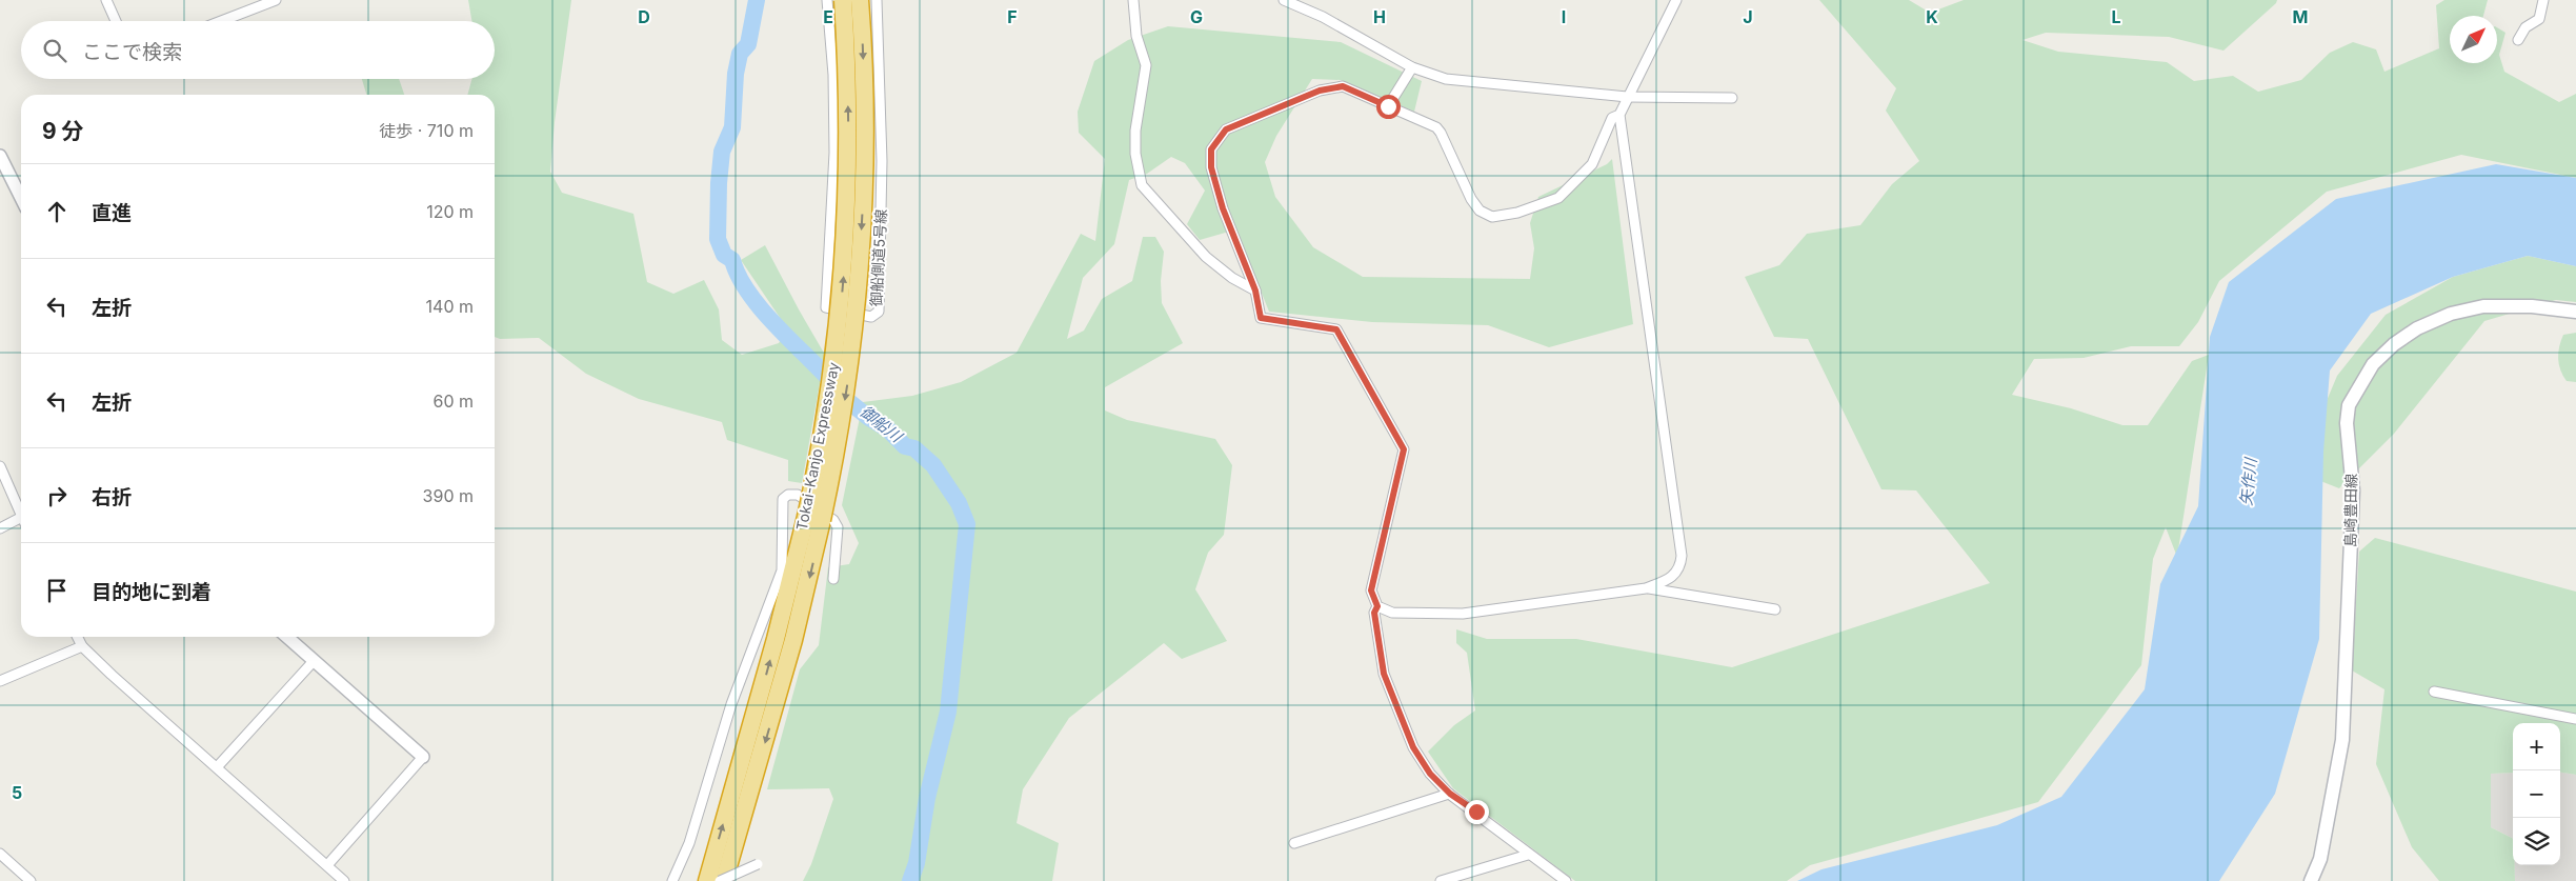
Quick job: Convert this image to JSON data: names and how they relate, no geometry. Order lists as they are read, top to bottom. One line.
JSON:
{"streets":{"highway":["Tokai-Kanjo Expressway"],"main road":["島崎豊田線"],"street":["御船側道5号線"]},"water":["御船川","矢作川"],"north":"top right","page":{"search":"ここで検索","heading":["9 分","徒歩 · 710 m"],"list":[["直進","120 m"],["左折","140 m"],["左折","60 m"],["右折","390 m"],"目的地に到着"],"map_buttons":["+","−"]},"grid":{"columns":["D","E","F","G","H","I","J","K","L","M"],"rows":["5"]}}
